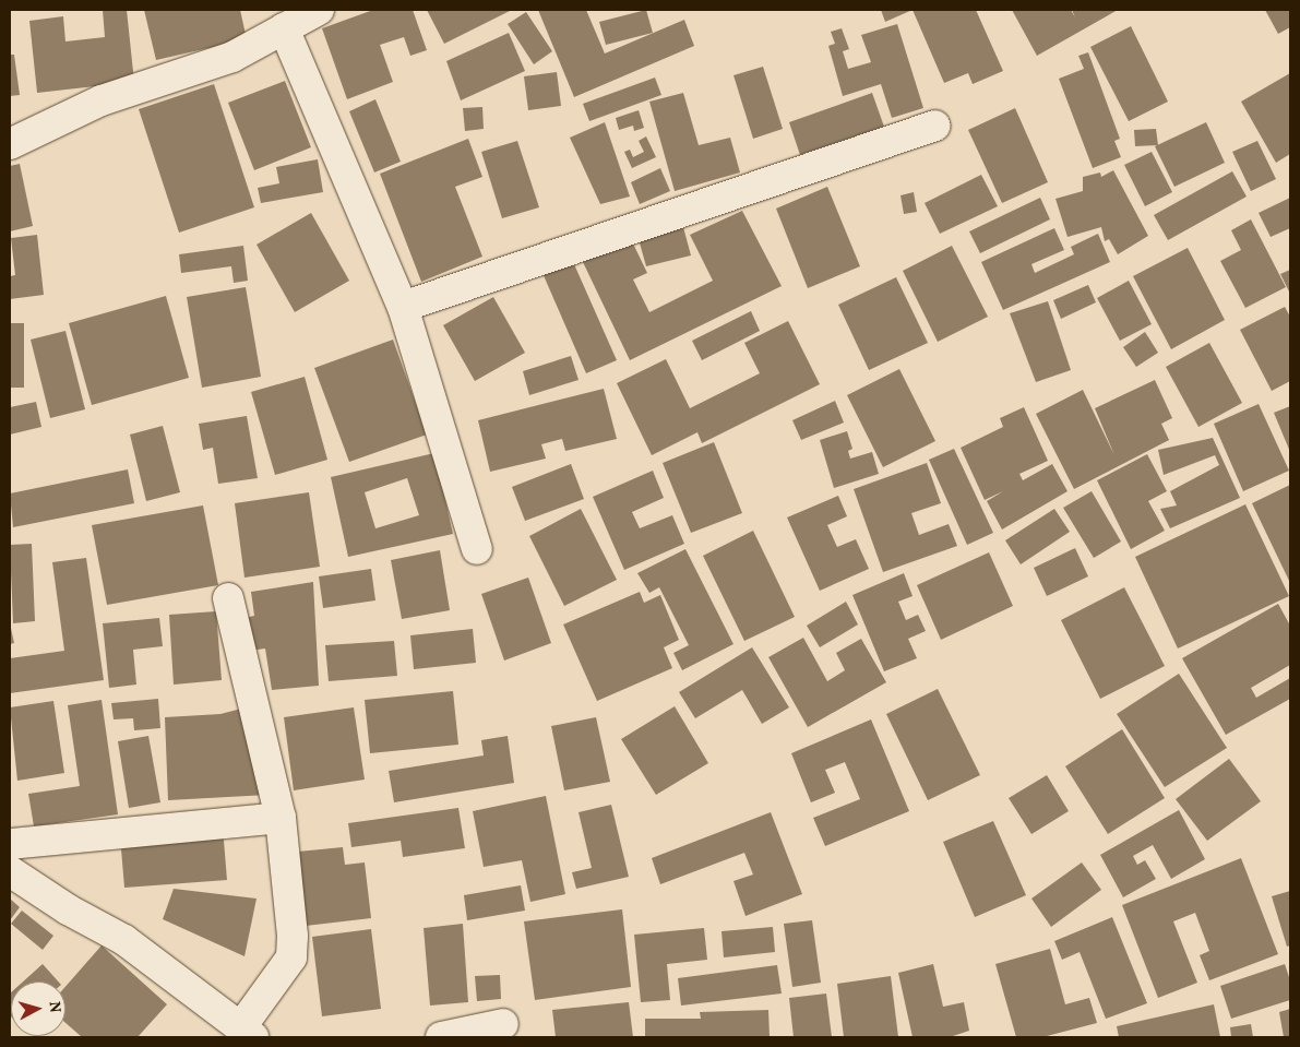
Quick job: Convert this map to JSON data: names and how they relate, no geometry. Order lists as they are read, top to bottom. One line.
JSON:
{"north":"right"}
